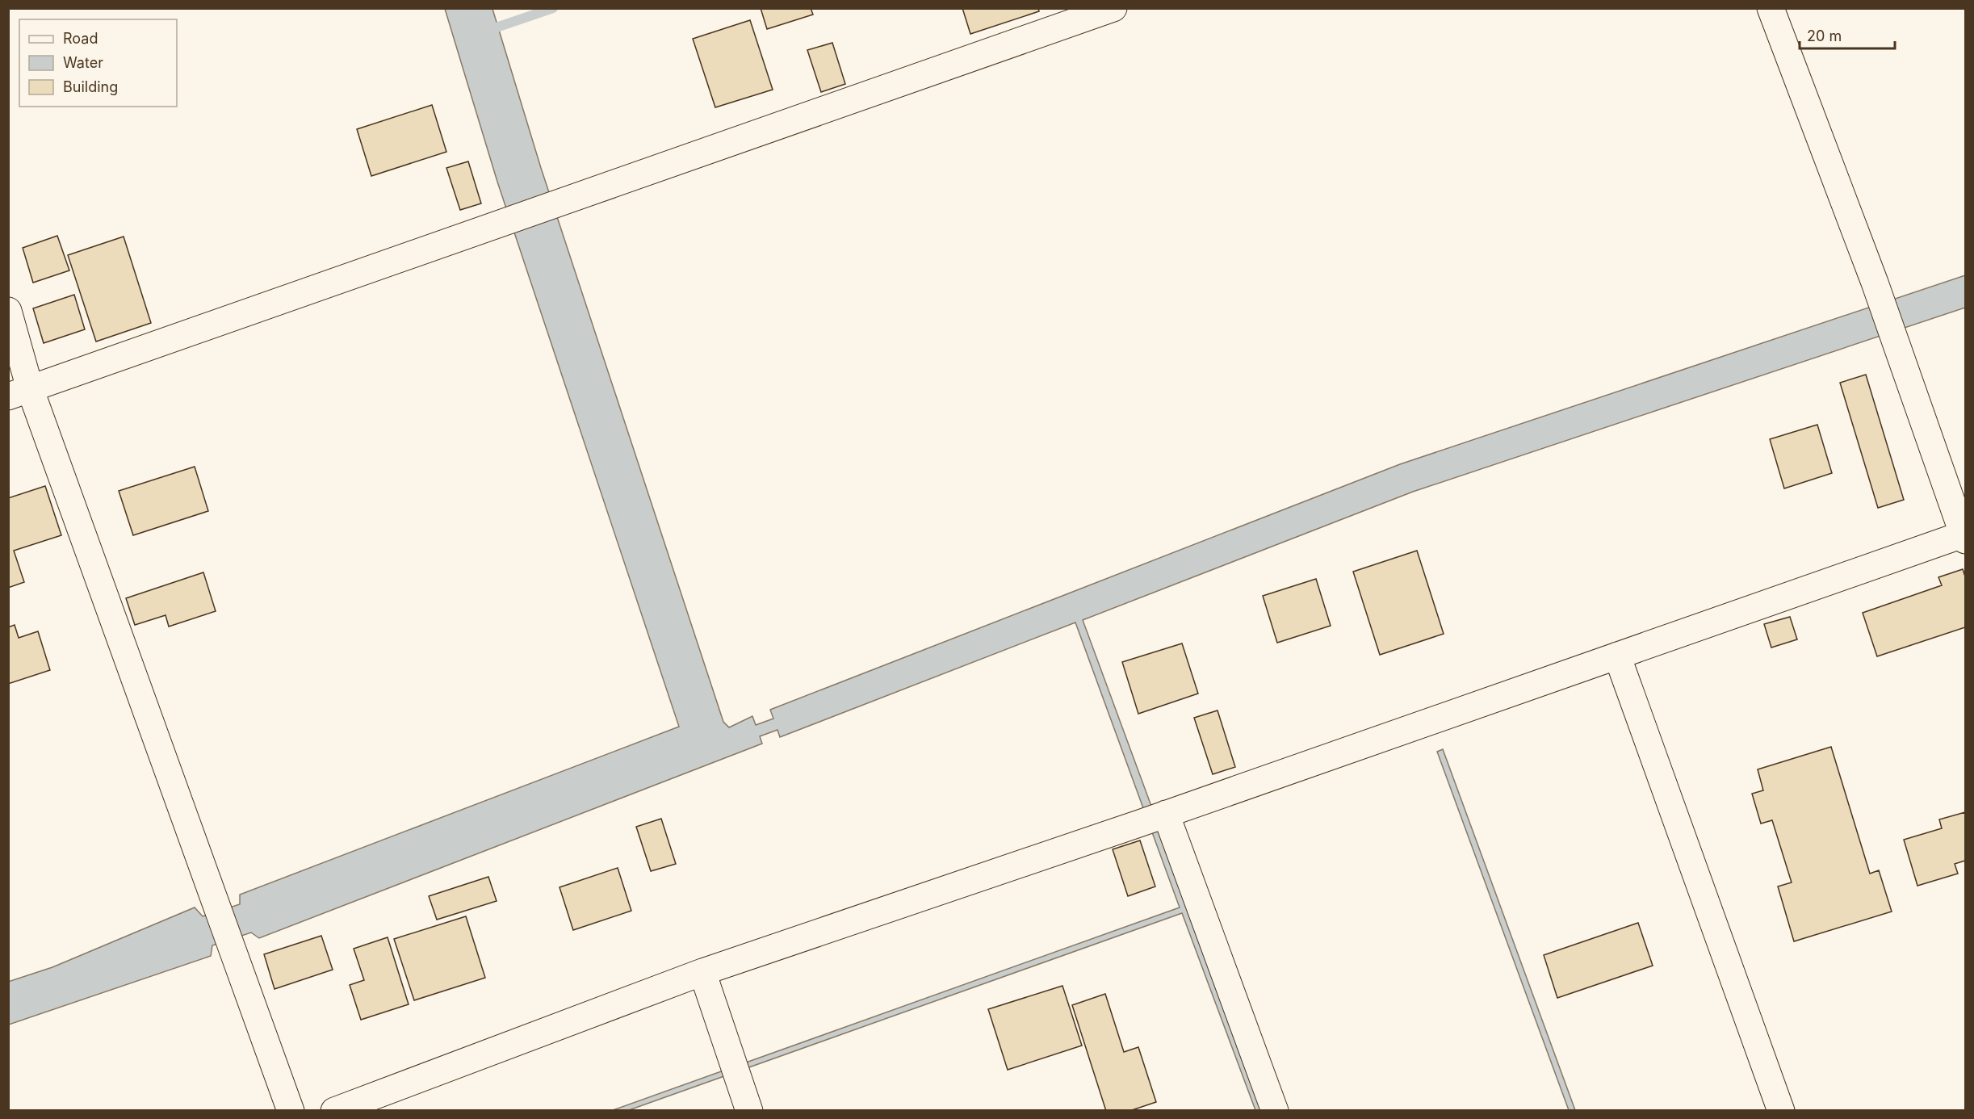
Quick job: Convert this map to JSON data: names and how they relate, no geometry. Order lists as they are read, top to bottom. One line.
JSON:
{"legend":["Road","Water","Building"],"scale_bar":"20 m"}
